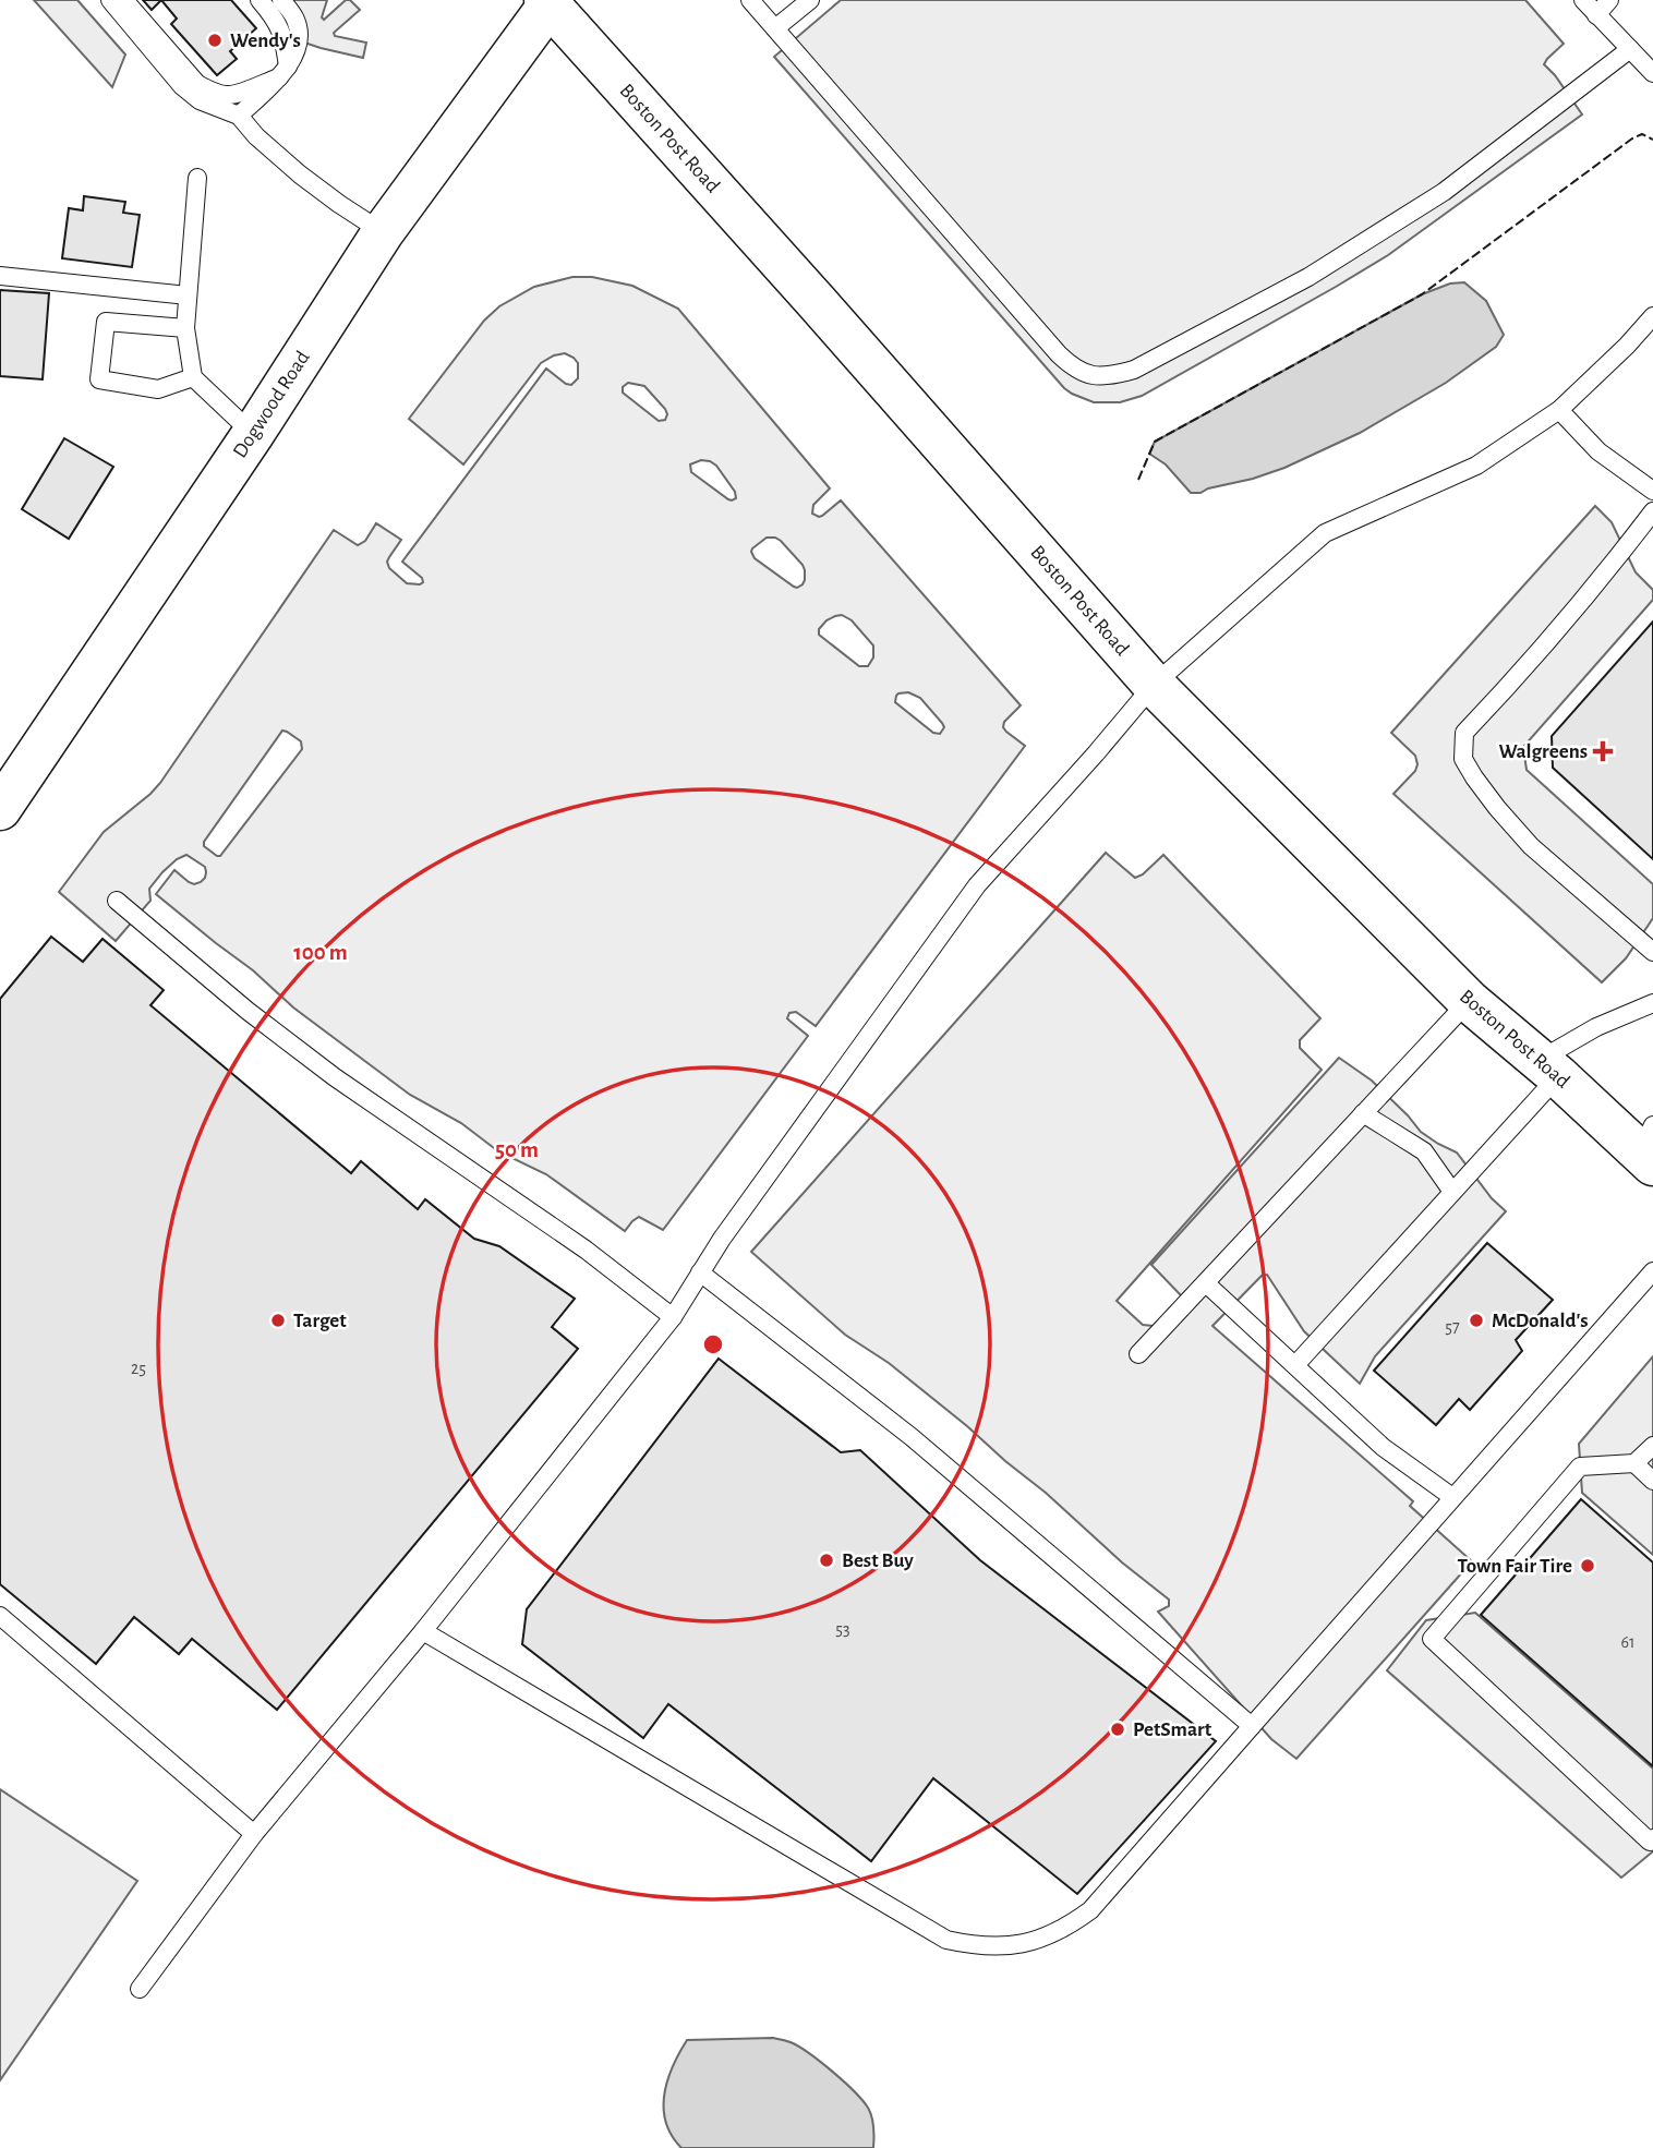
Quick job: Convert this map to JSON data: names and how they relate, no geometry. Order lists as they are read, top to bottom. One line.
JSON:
{"streets":{"main road":["Boston Post Road","Dogwood Road"]},"crossings":[["Boston Post Road","Dogwood Road"]],"places":{"other":["Wendy's","Target","McDonald's","Best Buy","Town Fair Tire","PetSmart"],"health":["Walgreens"]},"house_numbers":["57","25","53","61"],"rings":["100 m","50 m"]}
